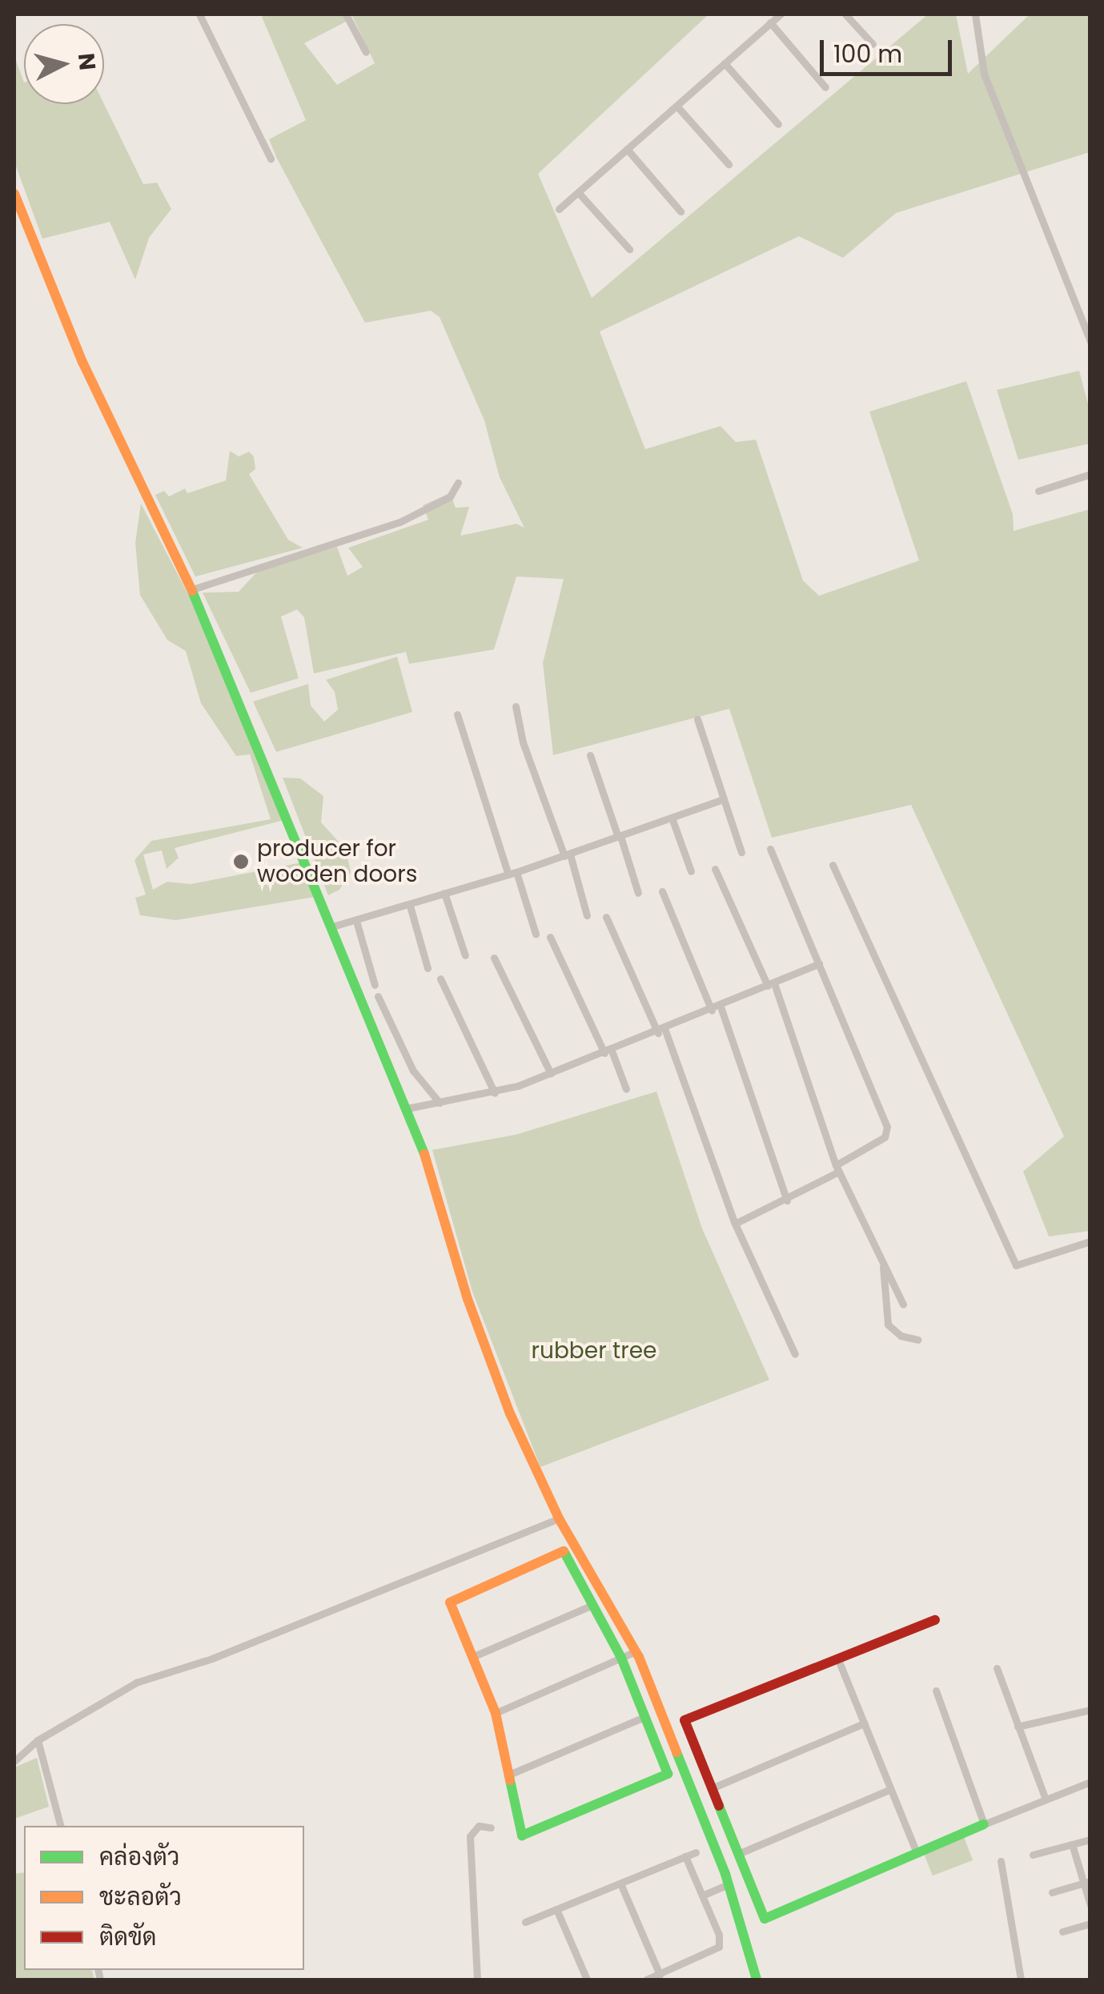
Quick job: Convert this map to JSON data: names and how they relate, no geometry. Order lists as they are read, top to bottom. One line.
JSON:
{"parks":["rubber tree"],"places":["producer for wooden doors"],"legend":["คล่องตัว","ชะลอตัว","ติดขัด"],"scale_bar":"100 m","north":"right"}
